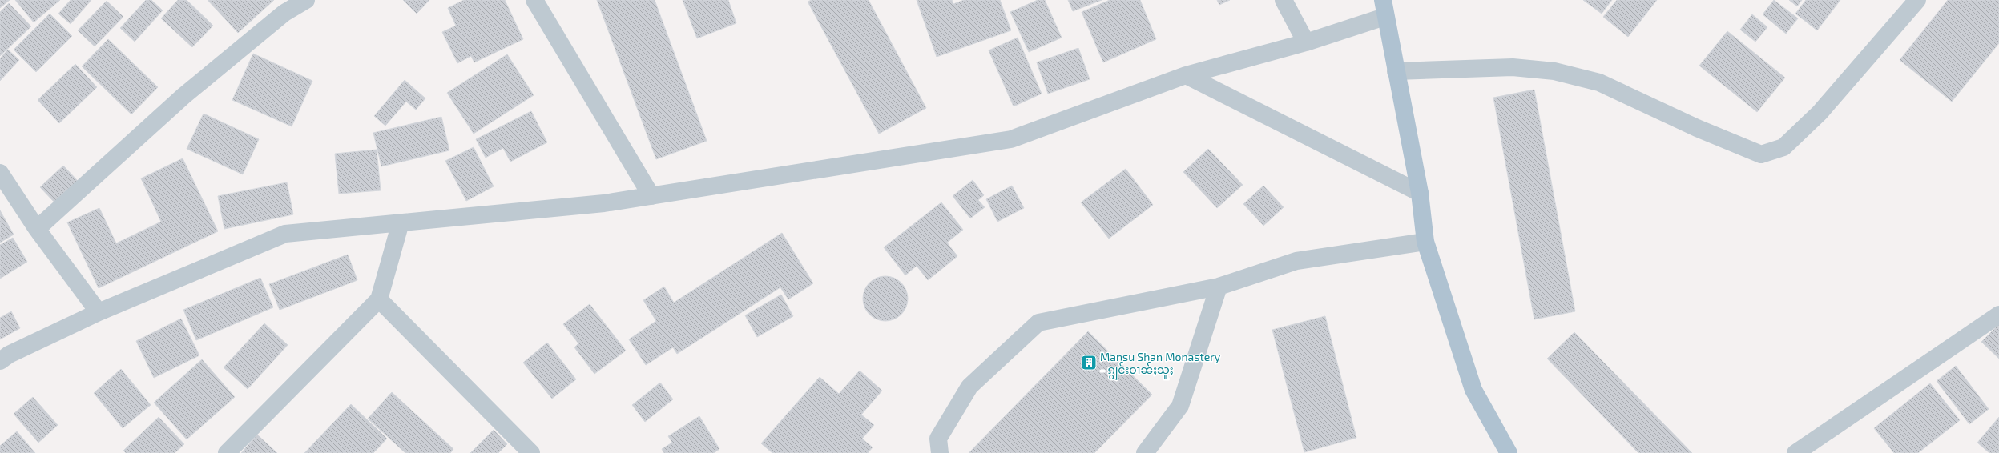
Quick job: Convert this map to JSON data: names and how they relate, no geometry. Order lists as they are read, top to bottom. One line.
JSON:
{"places":{"building":["Mansu Shan Monastery - ၵျွင်းဝၢၼ်ႈသူႈ"]}}
